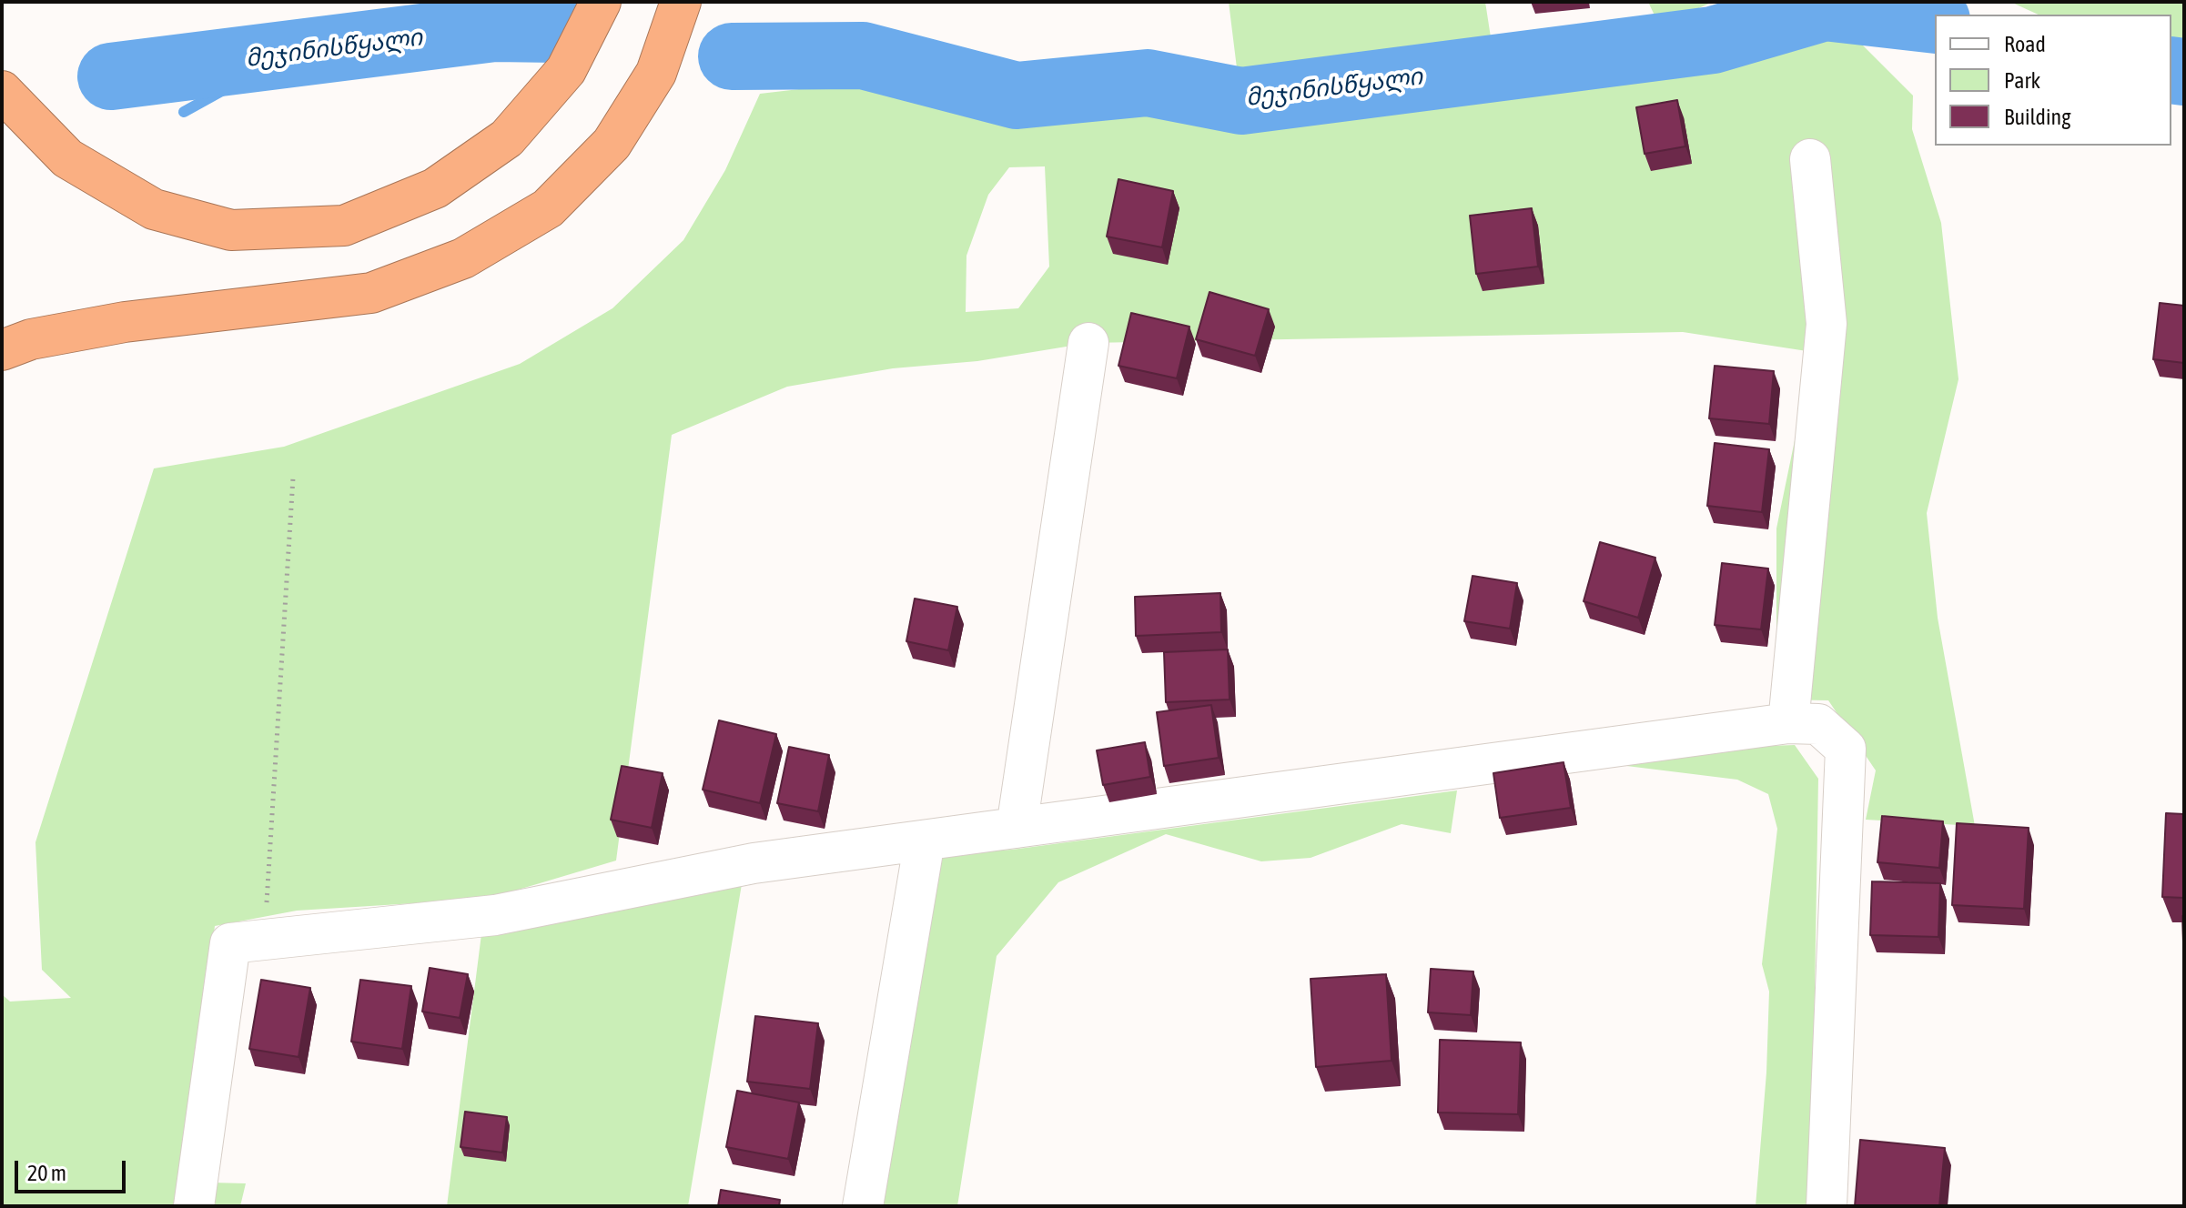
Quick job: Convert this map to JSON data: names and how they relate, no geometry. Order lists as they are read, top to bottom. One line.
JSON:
{"water":["მეჯინისწყალი"],"legend":["Road","Park","Building"],"scale_bar":"20 m"}
